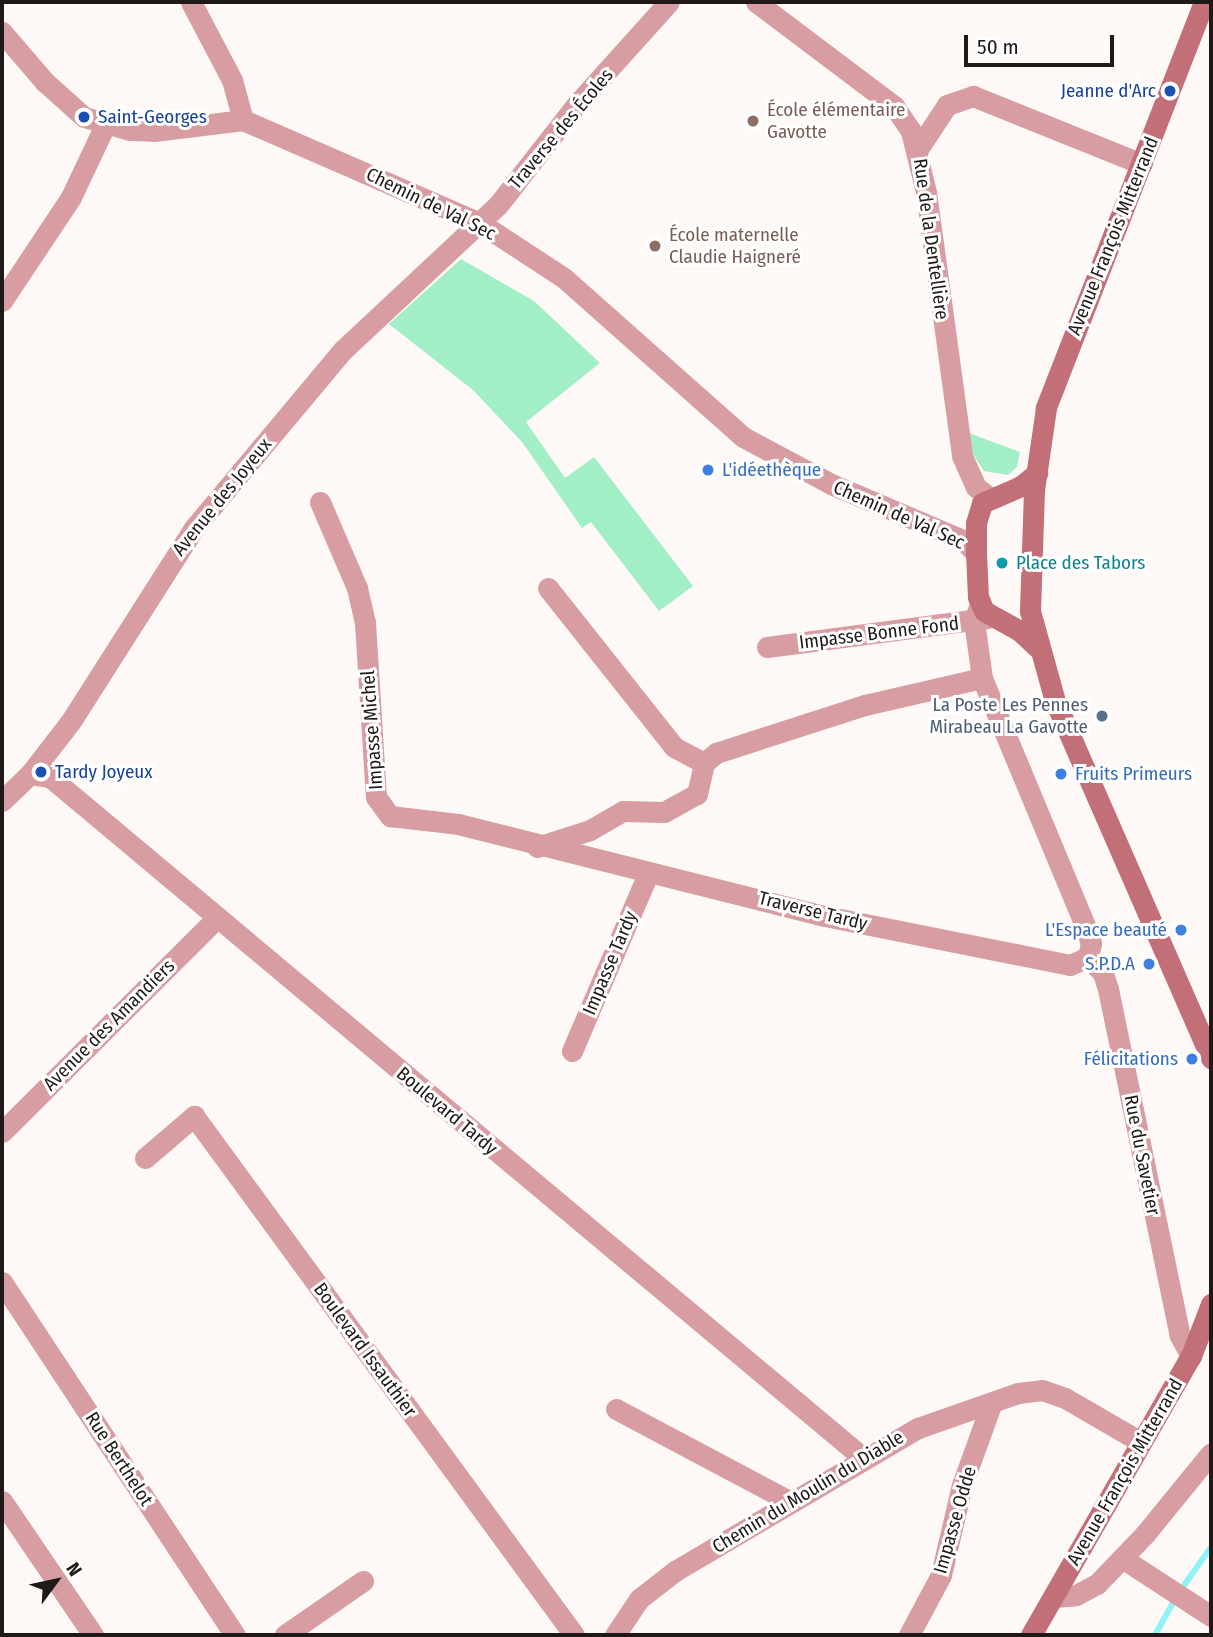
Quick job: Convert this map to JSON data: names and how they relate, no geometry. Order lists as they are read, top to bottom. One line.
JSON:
{"streets":{"main road":["Avenue François Mitterrand"],"street":["Traverse des Écoles","Chemin de Val Sec","Rue de la Dentellière","Avenue des Joyeux","Impasse Bonne Fond","Impasse Michel","Traverse Tardy","Impasse Tardy","Avenue des Amandiers","Boulevard Tardy","Rue du Savetier","Boulevard Issauthier","Rue Berthelot","Chemin du Moulin du Diable","Impasse Odde"]},"crossings":[["Traverse des Écoles","Chemin de Val Sec"],["Traverse des Écoles","Avenue des Joyeux"],["Chemin de Val Sec","Avenue des Joyeux"],["Avenue François Mitterrand","Rue du Savetier"],["Avenue François Mitterrand","Chemin du Moulin du Diable"],["Avenue des Joyeux","Boulevard Tardy"],["Impasse Michel","Traverse Tardy"],["Traverse Tardy","Impasse Tardy"],["Traverse Tardy","Rue du Savetier"],["Avenue des Amandiers","Boulevard Tardy"],["Boulevard Tardy","Chemin du Moulin du Diable"],["Chemin du Moulin du Diable","Impasse Odde"]],"places":["Jeanne d'Arc","Saint-Georges","École élémentaire Gavotte","École maternelle Claudie Haigneré","L'idéethèque","Place des Tabors","La Poste Les Pennes Mirabeau La Gavotte","Tardy Joyeux","Fruits Primeurs","L'Espace beauté","S.P.D.A","Félicitations"],"scale_bar":"50 m","north":"top right"}
